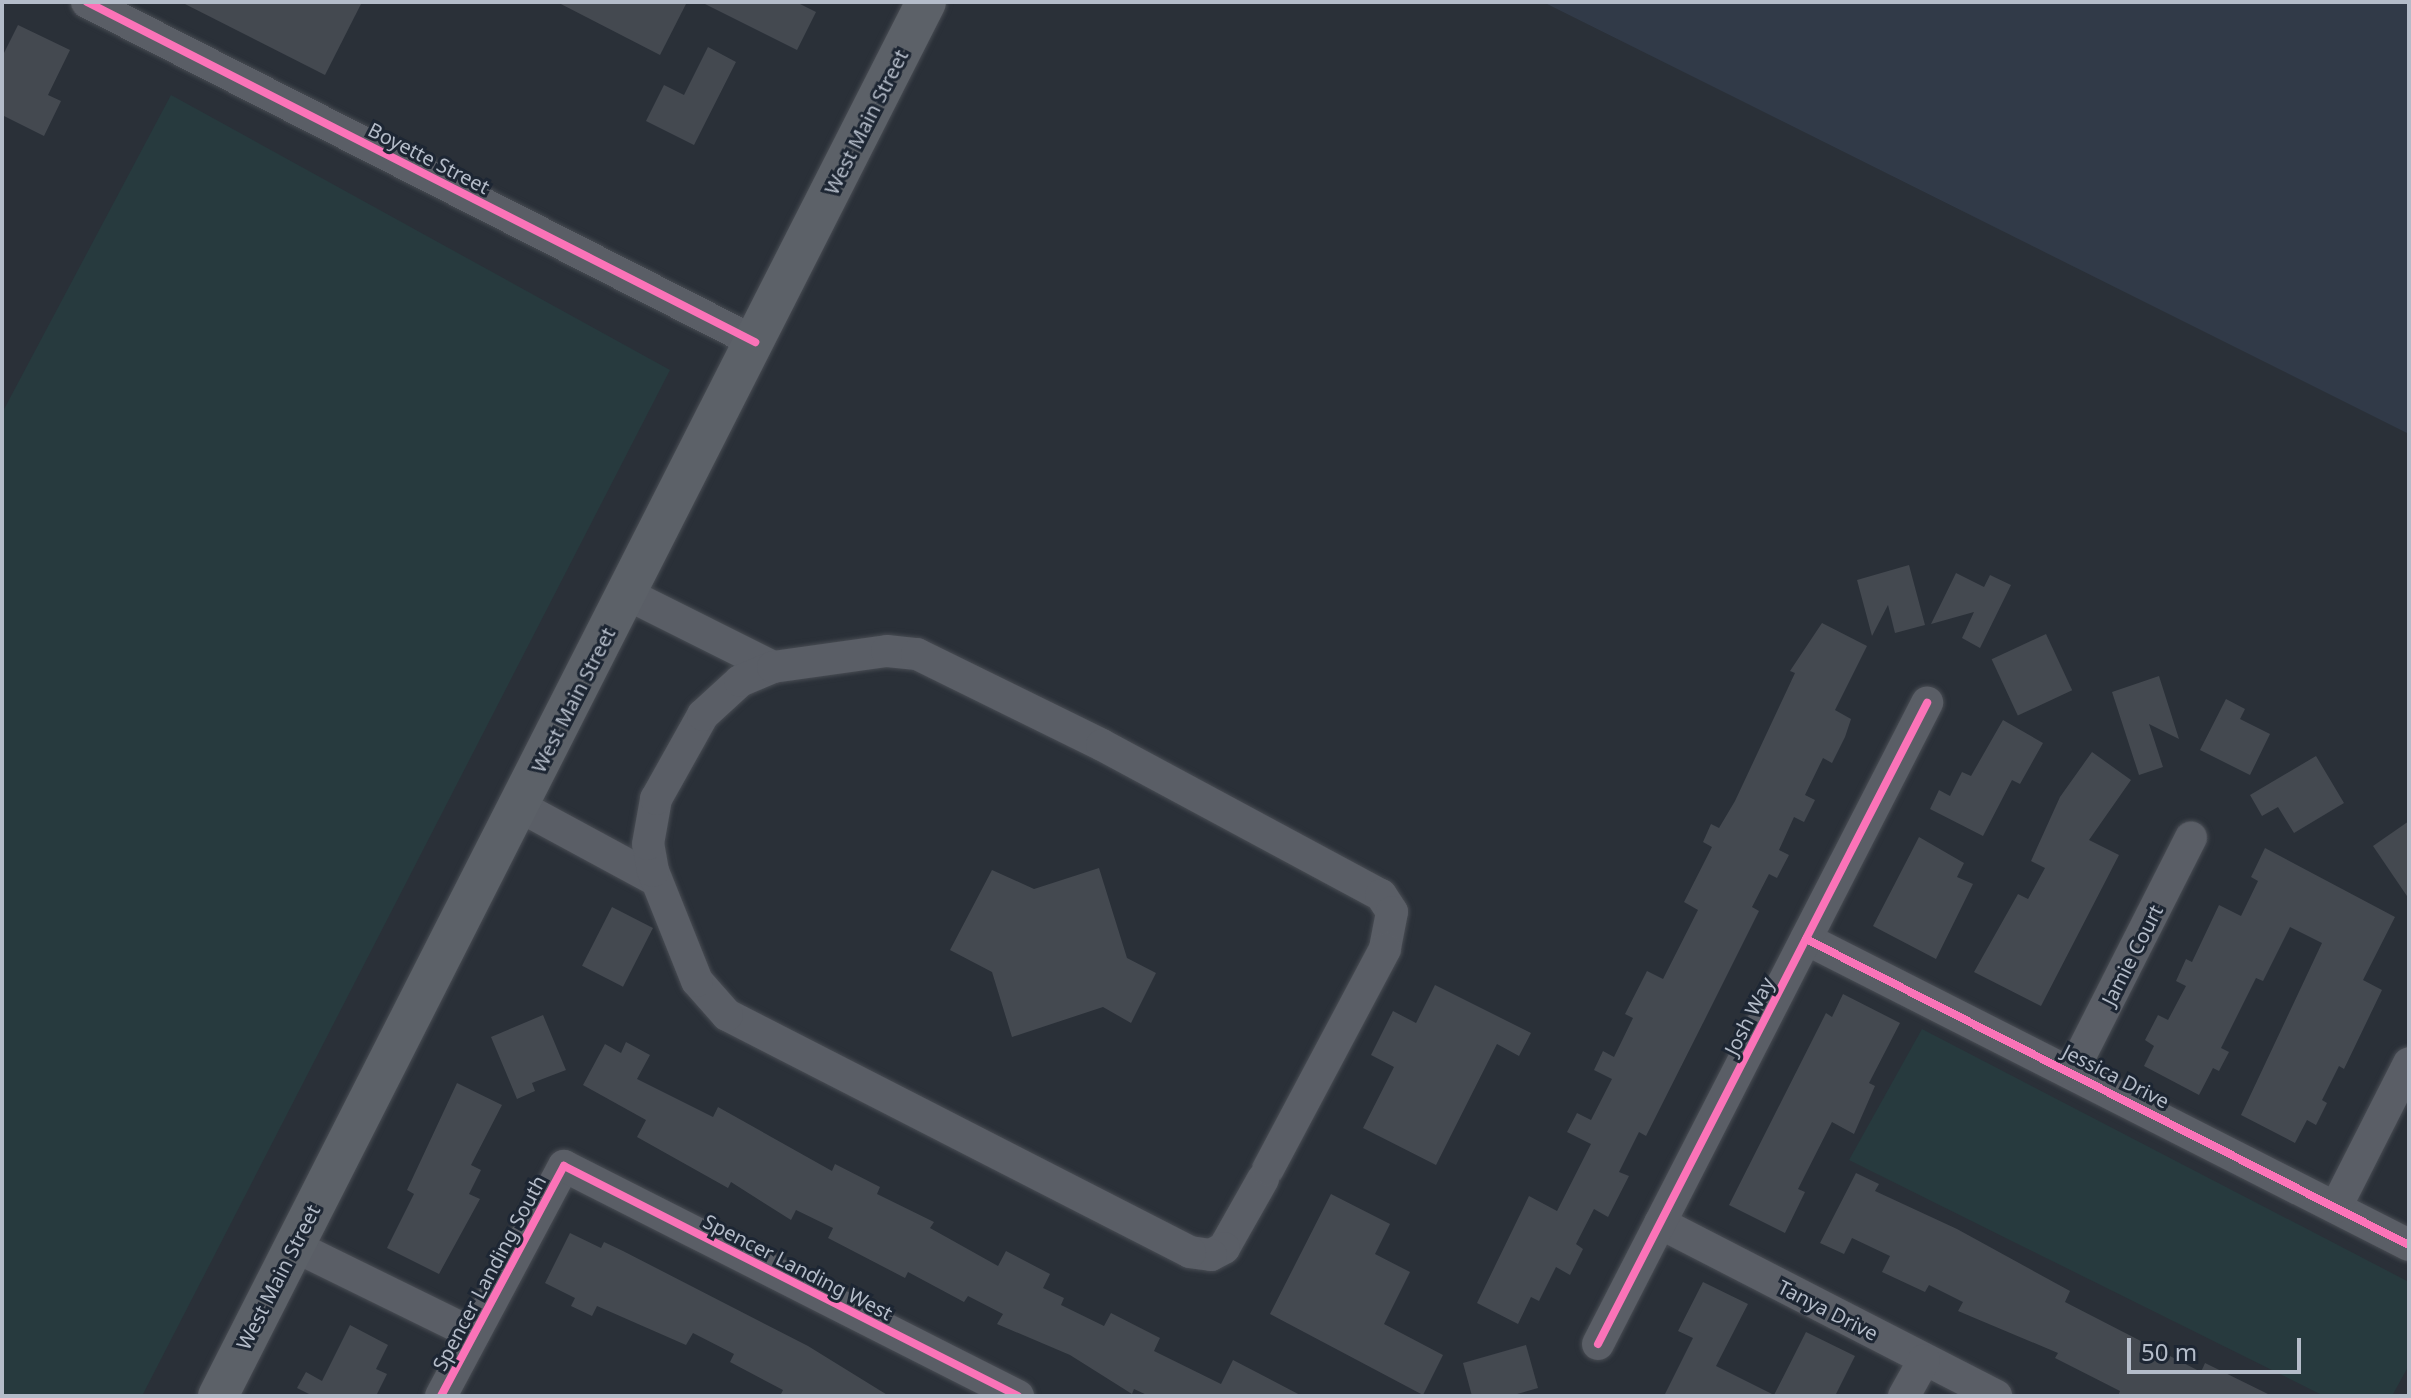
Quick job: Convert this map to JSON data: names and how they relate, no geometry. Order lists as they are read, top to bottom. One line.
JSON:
{"streets":{"main road":["West Main Street"],"street":["Boyette Street","Jamie Court","Josh Way","Jessica Drive","Spencer Landing West","Spencer Landing South","Tanya Drive"]},"crossings":[["West Main Street","Boyette Street"],["Jamie Court","Jessica Drive"],["Josh Way","Jessica Drive"],["Josh Way","Tanya Drive"],["Spencer Landing West","Spencer Landing South"]],"scale_bar":"50 m"}
